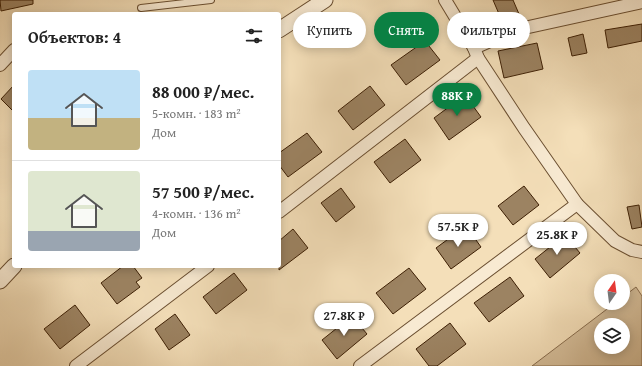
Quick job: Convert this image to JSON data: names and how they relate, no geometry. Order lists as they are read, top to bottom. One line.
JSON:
{"north":"top","page":{"chip":["Купить","Снять","Фильтры"],"heading":"Объектов: 4","list":[{"name":"88 000 ₽/мес.","note":"5-комн. · 183 m² · Дом"},{"name":"57 500 ₽/мес.","note":"4-комн. · 136 m² · Дом"}],"price":["88K ₽","57.5K ₽","25.8K ₽","27.8K ₽"]}}
